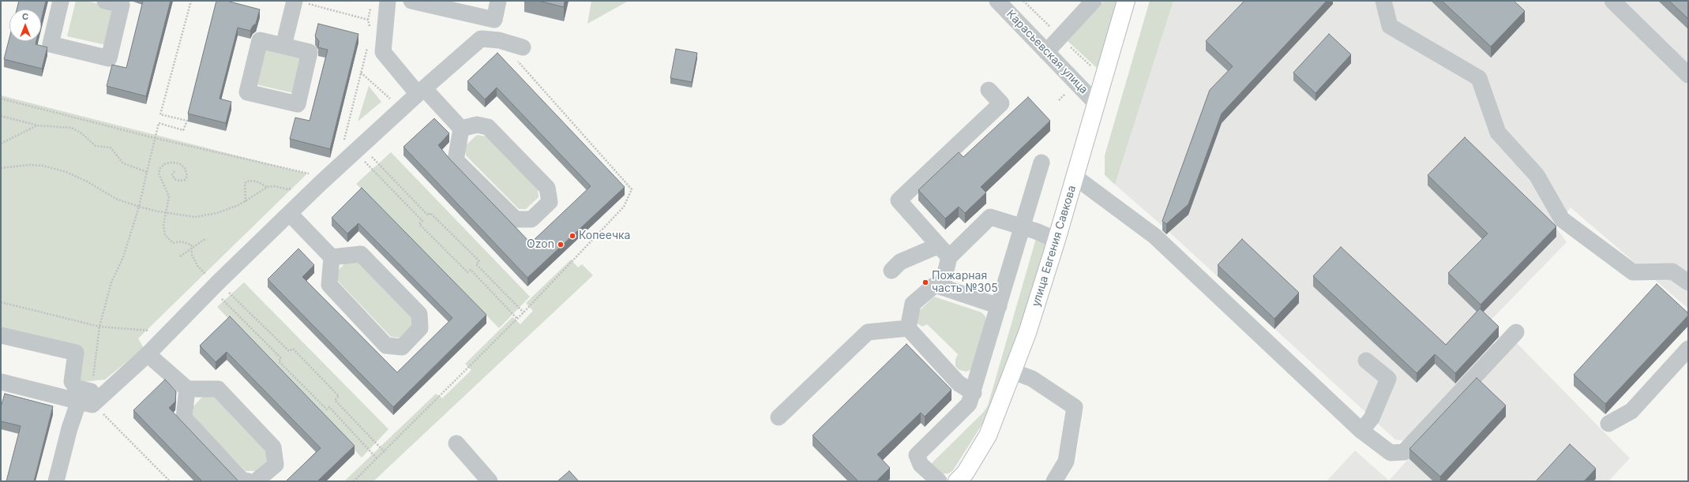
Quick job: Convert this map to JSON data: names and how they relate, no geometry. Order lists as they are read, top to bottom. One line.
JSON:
{"streets":{"main road":["улица Евгения Савкова"],"street":["Карасьевская улица"]},"crossings":[["Карасьевская улица","улица Евгения Савкова"]],"places":["Копеечка","Ozon","Пожарная часть №305"],"north":"top"}
